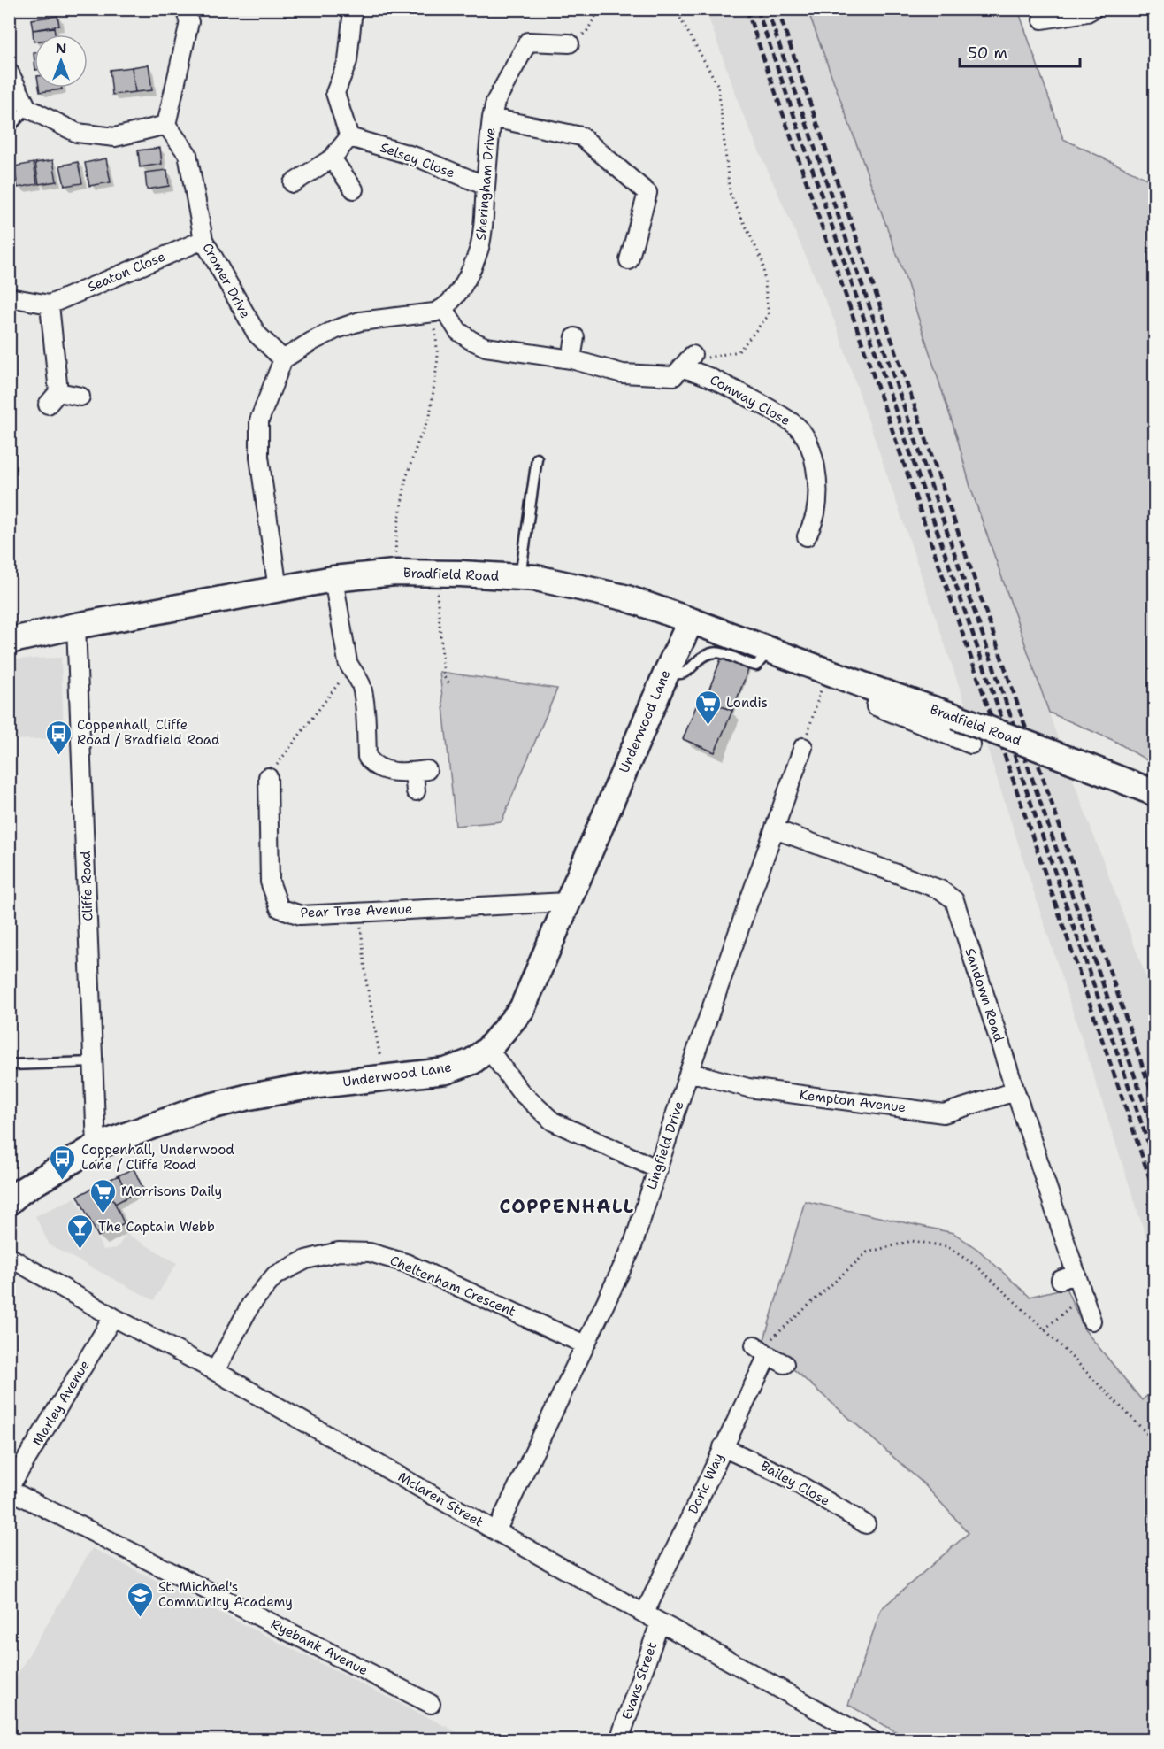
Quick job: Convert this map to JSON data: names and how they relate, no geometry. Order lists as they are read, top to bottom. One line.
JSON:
{"streets":{"main road":["Bradfield Road","Underwood Lane"],"street":["Selsey Close","Sheringham Drive","Seaton Close","Cromer Drive","Conway Close","Cliffe Road","Pear Tree Avenue","Sandown Road","Kempton Avenue","Lingfield Drive","Cheltenham Crescent","Marley Avenue","Doric Way","Bailey Close","Mclaren Street","Ryebank Avenue","Evans Street"]},"crossings":[["Selsey Close","Sheringham Drive"],["Seaton Close","Cromer Drive"],["Bradfield Road","Underwood Lane"],["Bradfield Road","Cliffe Road"],["Underwood Lane","Cliffe Road"],["Underwood Lane","Pear Tree Avenue"],["Sandown Road","Kempton Avenue"],["Sandown Road","Lingfield Drive"],["Kempton Avenue","Lingfield Drive"],["Lingfield Drive","Cheltenham Crescent"],["Lingfield Drive","Mclaren Street"],["Cheltenham Crescent","Mclaren Street"],["Marley Avenue","Mclaren Street"],["Marley Avenue","Ryebank Avenue"],["Doric Way","Bailey Close"],["Doric Way","Mclaren Street"],["Mclaren Street","Evans Street"]],"districts":["COPPENHALL"],"places":{"supermarket":["Londis","Morrisons Daily"],"bus stop":["Coppenhall, Cliffe Road / Bradfield Road","Coppenhall, Underwood Lane / Cliffe Road"],"bar":["The Captain Webb"],"school or university":["St. Michael's Community Academy"]},"scale_bar":"50 m","north":"top"}
